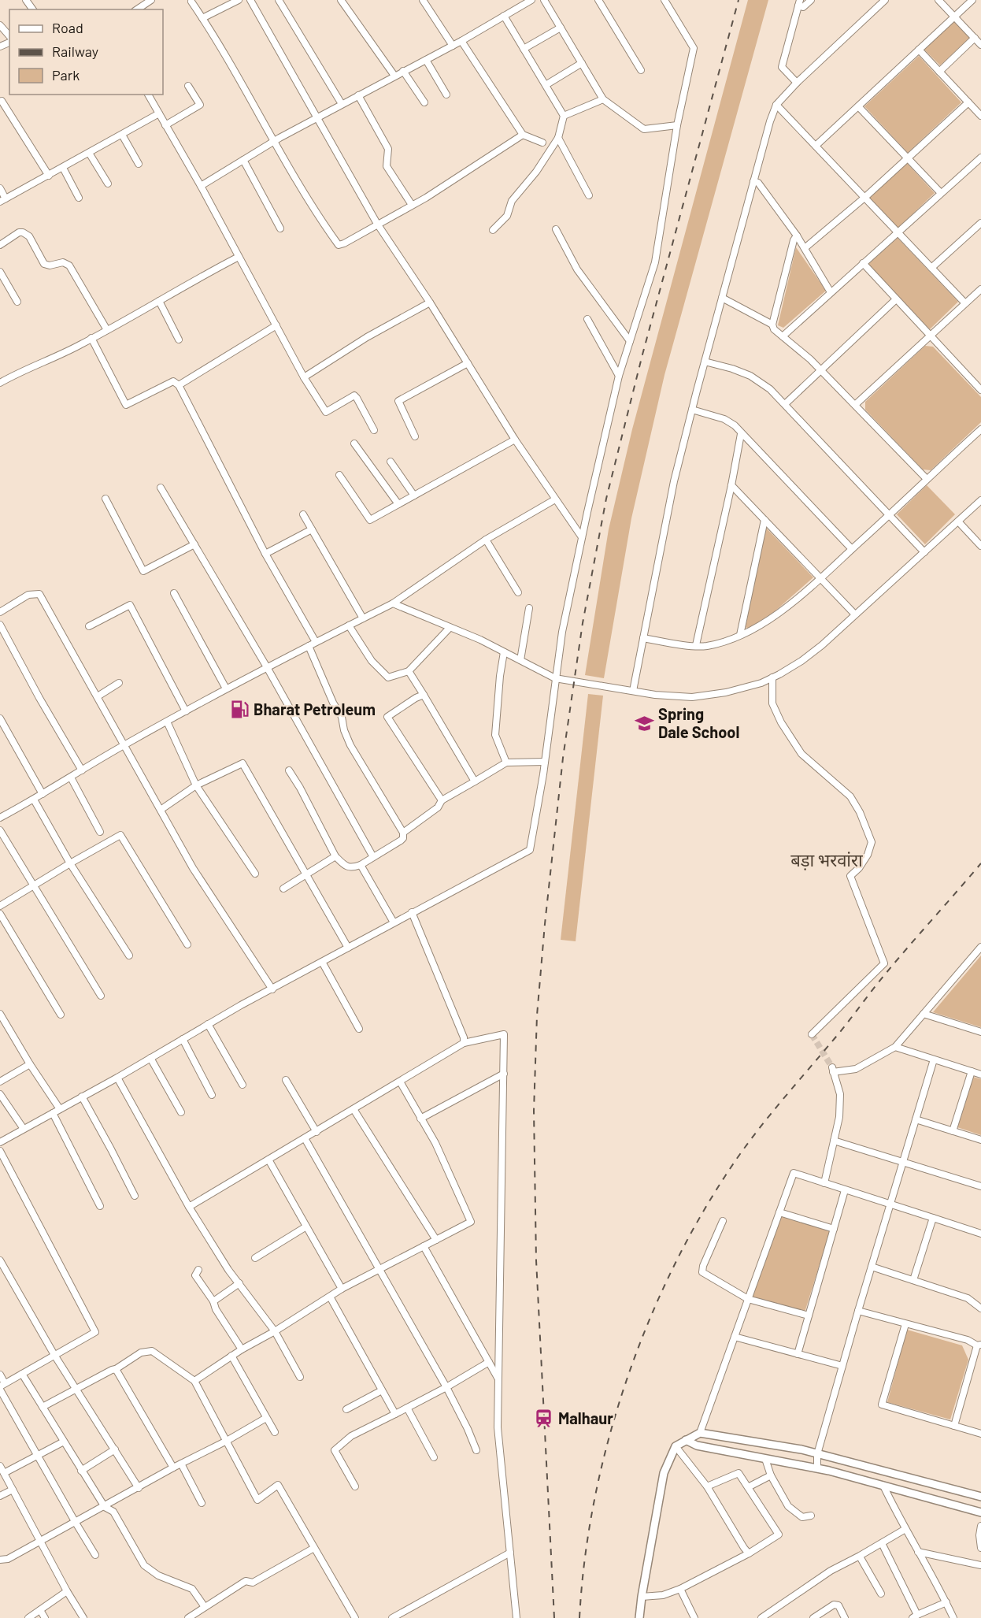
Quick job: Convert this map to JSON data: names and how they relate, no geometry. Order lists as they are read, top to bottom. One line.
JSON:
{"districts":["बड़ा भरवांरा"],"places":{"fuel station":["Bharat Petroleum"],"school or university":["Spring Dale School"],"station":["Malhaur"]},"legend":["Road","Railway","Park"]}
